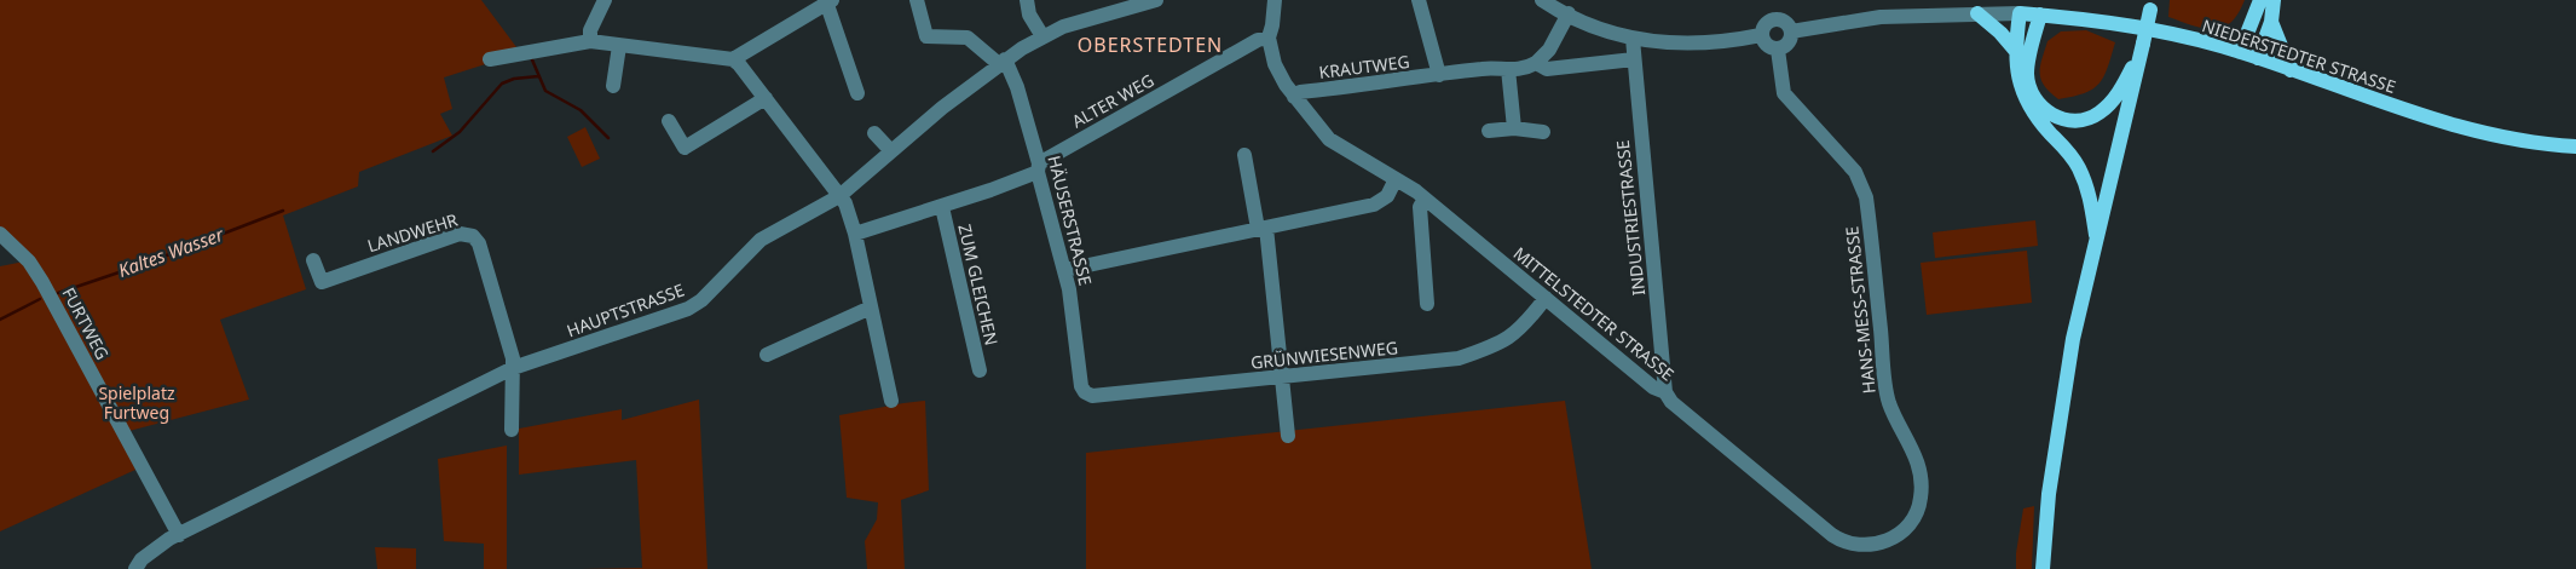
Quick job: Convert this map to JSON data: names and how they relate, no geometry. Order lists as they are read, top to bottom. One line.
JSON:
{"streets":{"main road":["NIEDERSTEDTER STRASSE"],"street":["KRAUTWEG","ALTER WEG","INDUSTRIESTRASSE","HÄUSERSTRASSE","LANDWEHR","ZUM GLEICHEN","HAUPTSTRASSE","HANS-MESS-STRASSE","MITTELSTEDTER STRASSE","FURTWEG","GRÜNWIESENWEG"]},"crossings":[["NIEDERSTEDTER STRASSE","INDUSTRIESTRASSE"],["NIEDERSTEDTER STRASSE","HANS-MESS-STRASSE"],["KRAUTWEG","INDUSTRIESTRASSE"],["KRAUTWEG","MITTELSTEDTER STRASSE"],["ALTER WEG","HÄUSERSTRASSE"],["ALTER WEG","ZUM GLEICHEN"],["ALTER WEG","MITTELSTEDTER STRASSE"],["INDUSTRIESTRASSE","MITTELSTEDTER STRASSE"],["HÄUSERSTRASSE","HAUPTSTRASSE"],["HÄUSERSTRASSE","GRÜNWIESENWEG"],["LANDWEHR","HAUPTSTRASSE"],["HAUPTSTRASSE","FURTWEG"],["HANS-MESS-STRASSE","MITTELSTEDTER STRASSE"],["MITTELSTEDTER STRASSE","GRÜNWIESENWEG"]],"districts":["OBERSTEDTEN"],"water":["Kaltes Wasser"],"parks":["Spielplatz Furtweg"]}
